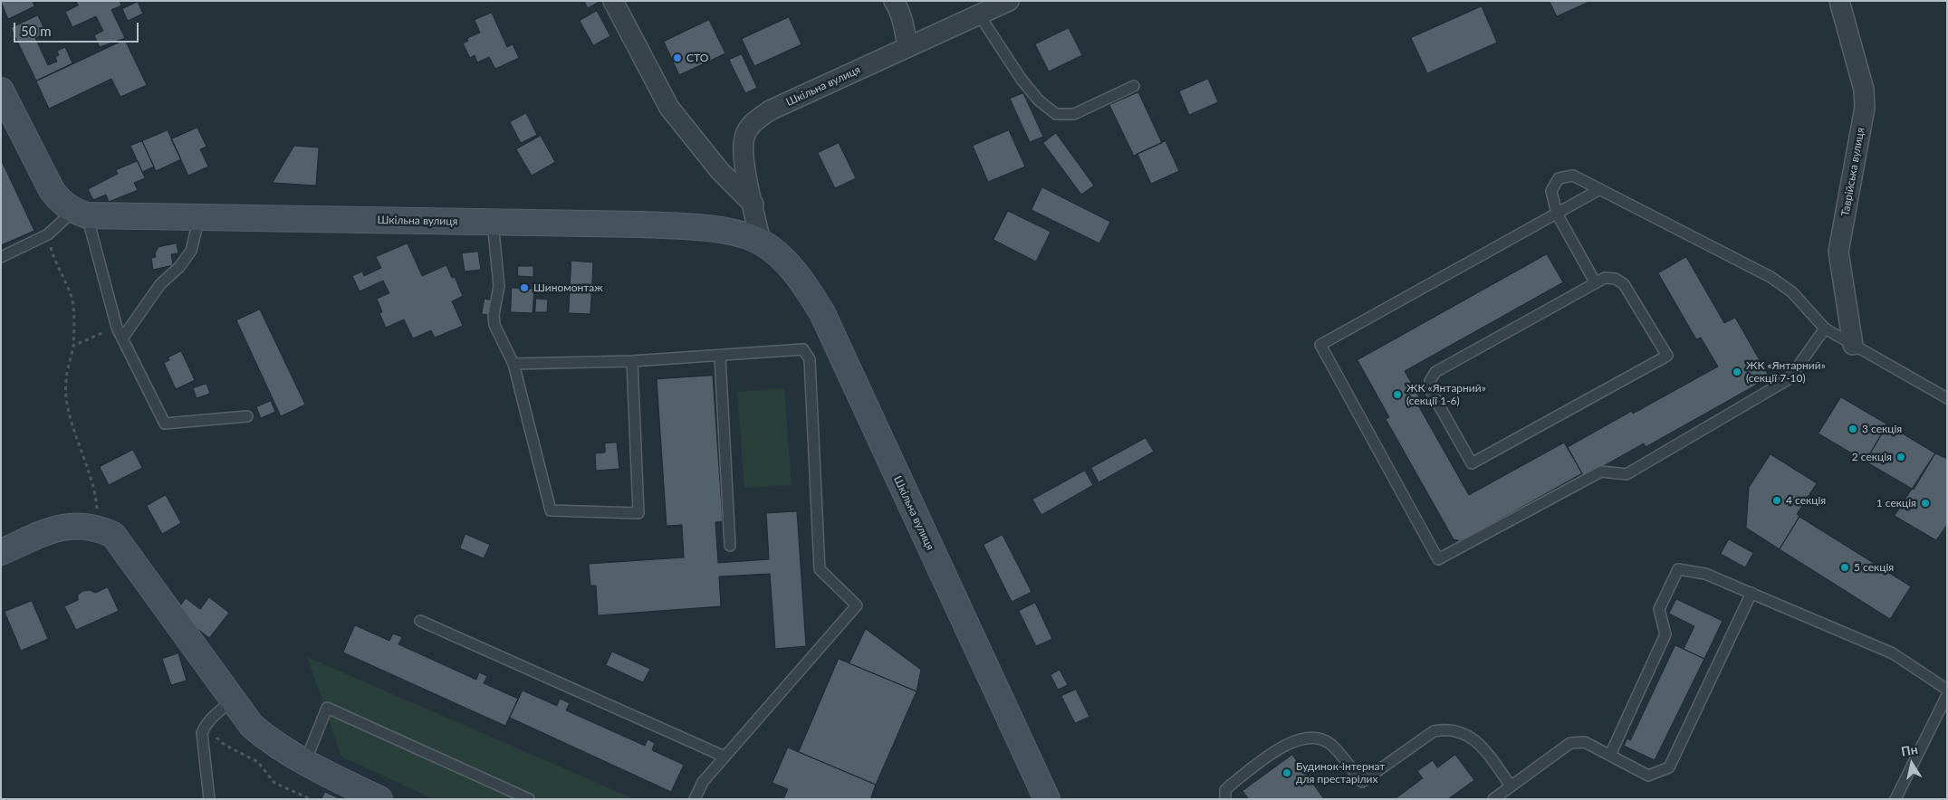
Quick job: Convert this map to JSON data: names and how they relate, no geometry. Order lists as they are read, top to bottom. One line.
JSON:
{"streets":{"street":["Шкільна вулиця","Таврійська вулиця"]},"places":["СТО","Шиномонтаж","ЖК «Янтарний» (секції 7-10)","ЖК «Янтарний» (секції 1-6)","3 секція","2 секція","4 секція","1 секція","5 секція","Будинок-інтернат для престарілих"],"scale_bar":"50 m","north":"top"}
